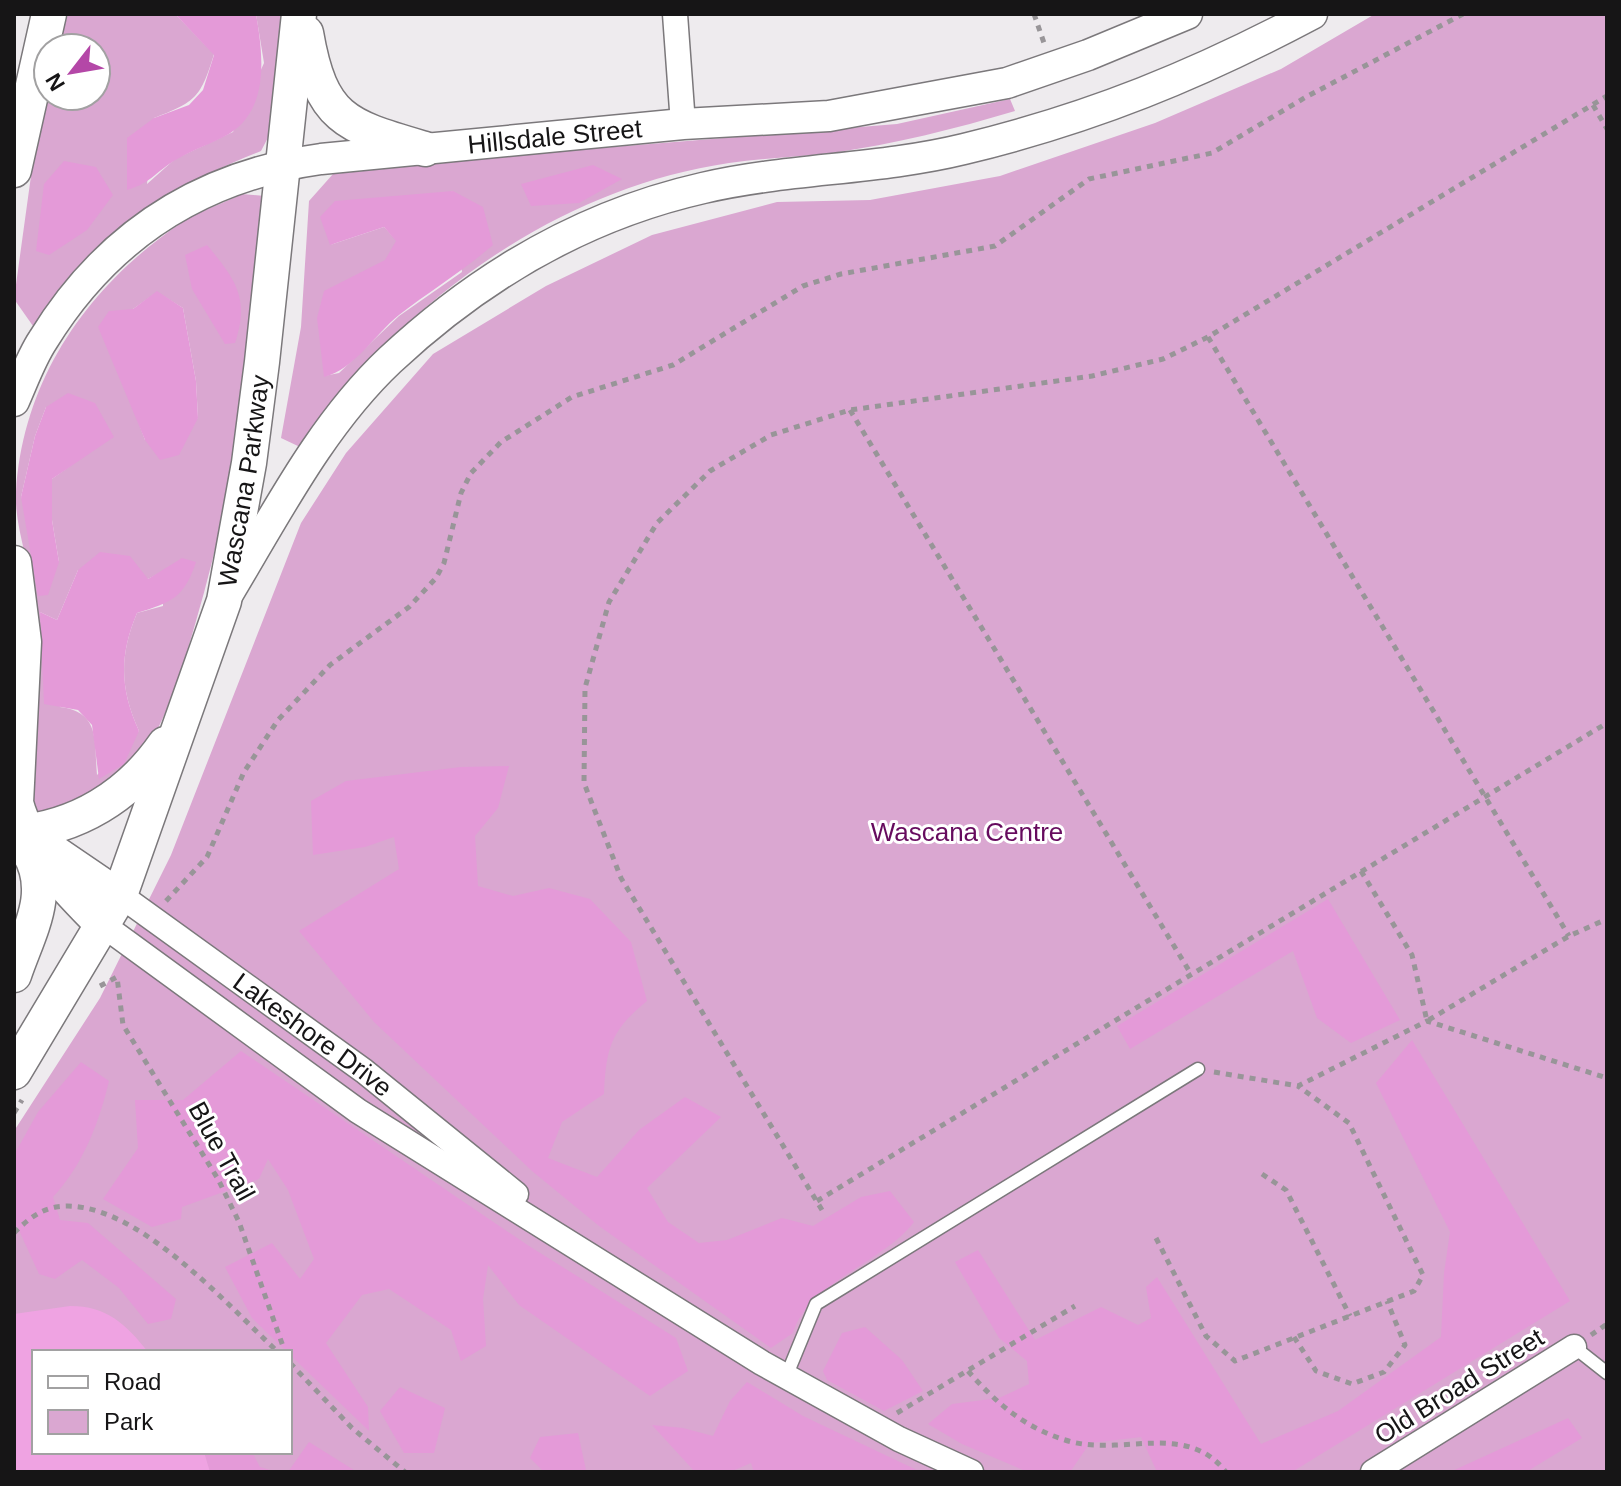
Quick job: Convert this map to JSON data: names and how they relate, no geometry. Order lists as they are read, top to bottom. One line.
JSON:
{"streets":{"main road":["Wascana Parkway"],"street":["Hillsdale Street","Lakeshore Drive","Old Broad Street"],"path":["Blue Trail"]},"crossings":[["Hillsdale Street","Wascana Parkway"],["Wascana Parkway","Lakeshore Drive"]],"parks":["Wascana Centre"],"legend":["Road","Park"],"north":"bottom left"}
